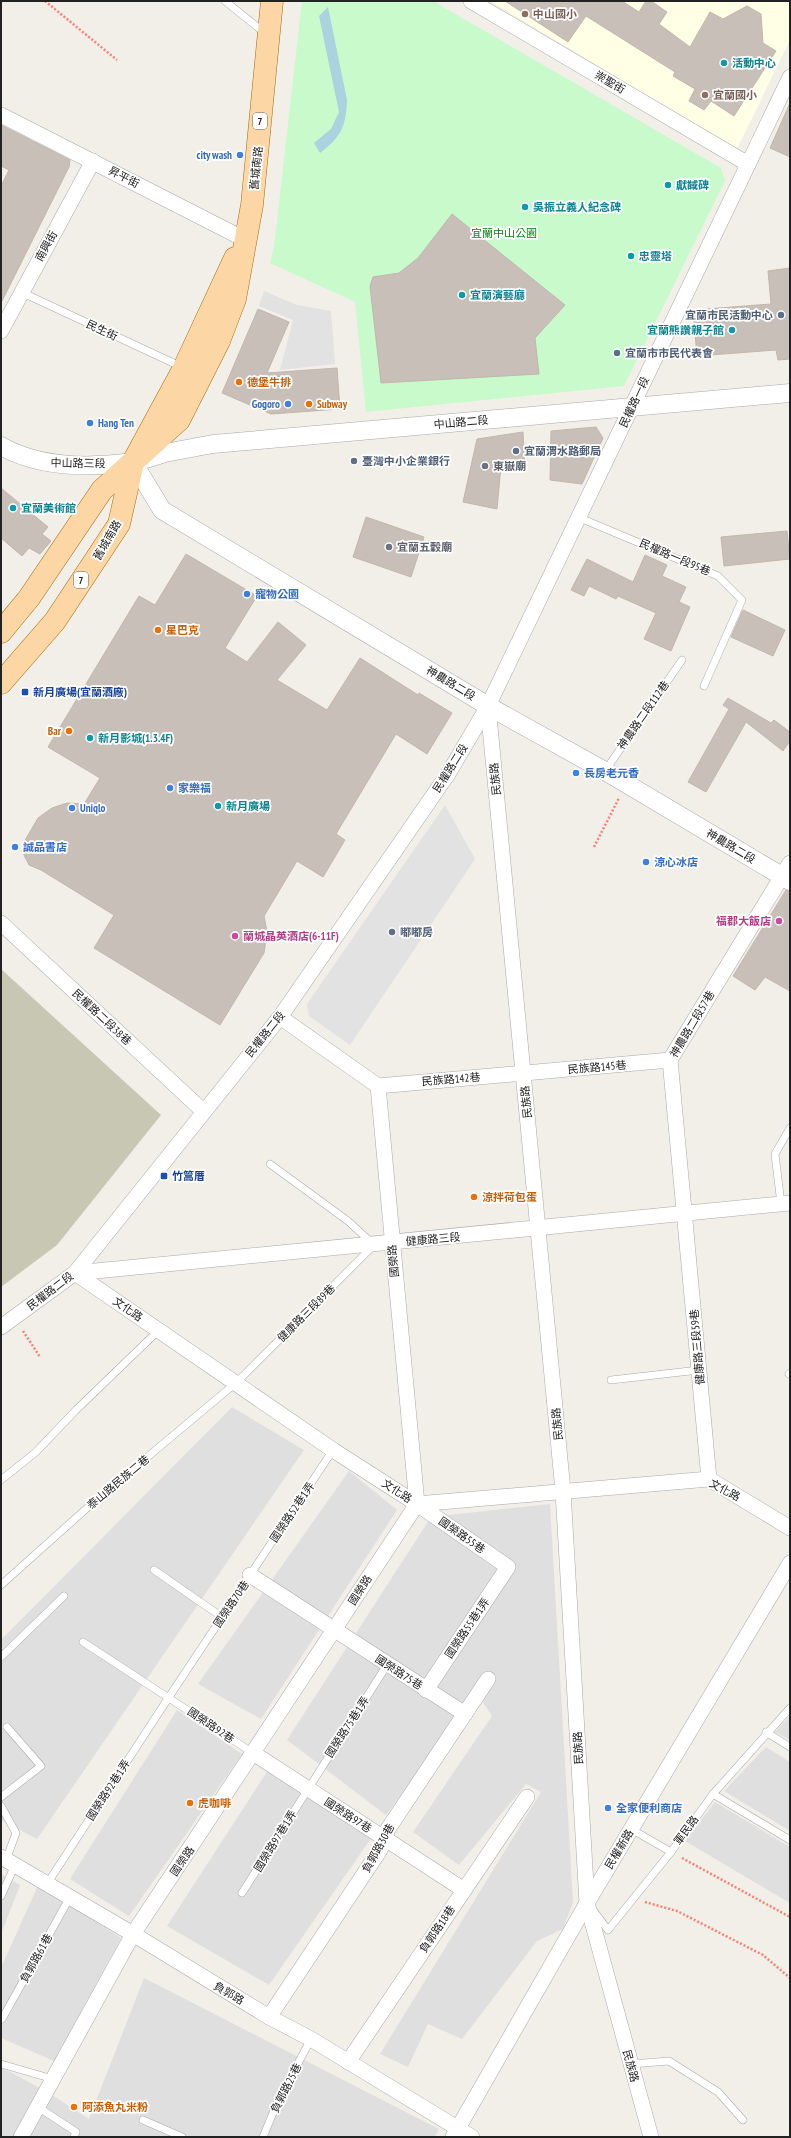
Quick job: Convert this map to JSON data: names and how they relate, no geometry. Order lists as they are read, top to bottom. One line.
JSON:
{"streets":{"main road":["7","舊城南路"],"street":["崇聖街","昇平街","南興街","民權路一段","中山路二段","中山路三段","神農路二段","民權路二段","民族路","民權路二段38巷","神農路二段57巷","民族路145巷","民族路142巷","健康路三段","國榮路","文化路","健康路三段59巷","國榮路55巷","國榮路70巷","國榮路55巷1弄","國榮路75巷","國榮路97巷","負郭路30巷","民權新路","負郭路18巷","負郭路"],"lane":["民生街","民權路一段95巷","神農路二段112巷","健康路三段89巷","泰山路民族二巷","國榮路52巷1弄","國榮路92巷","國榮路75巷1弄","國榮路92巷1弄","軍民路","國榮路97巷1弄","負郭路61巷","負郭路25巷"]},"crossings":[["崇聖街","民權路一段"],["舊城南路","昇平街"],["舊城南路","民生街"],["舊城南路","中山路二段"],["舊城南路","中山路三段"],["舊城南路","神農路二段"],["昇平街","南興街"],["南興街","民生街"],["民權路一段","中山路二段"],["民權路一段","民權路一段95巷"],["民權路一段","神農路二段"],["民權路一段","民權路二段"],["民權路一段","民族路"],["中山路二段","中山路三段"],["中山路二段","神農路二段"],["中山路三段","神農路二段"],["神農路二段","神農路二段112巷"],["神農路二段","民權路二段"],["神農路二段","民族路"],["神農路二段","神農路二段57巷"],["民權路二段","民族路"],["民權路二段","民權路二段38巷"],["民權路二段","健康路三段"],["民權路二段","文化路"],["民族路","民族路145巷"],["民族路","民族路142巷"],["民族路","健康路三段"],["民族路","文化路"],["民族路","軍民路"],["民族路","民權新路"],["神農路二段57巷","民族路145巷"],["神農路二段57巷","健康路三段"],["神農路二段57巷","健康路三段59巷"],["民族路145巷","民族路142巷"],["民族路142巷","國榮路"],["健康路三段","國榮路"],["健康路三段","文化路"],["健康路三段","健康路三段89巷"],["健康路三段","健康路三段59巷"],["國榮路","文化路"],["國榮路","國榮路55巷"],["國榮路","國榮路70巷"],["國榮路","國榮路75巷"],["國榮路","國榮路92巷"],["國榮路","國榮路97巷"],["國榮路","負郭路"],["文化路","健康路三段89巷"],["文化路","健康路三段59巷"],["文化路","泰山路民族二巷"],["文化路","國榮路52巷1弄"],["文化路","國榮路55巷"],["健康路三段89巷","泰山路民族二巷"],["國榮路52巷1弄","國榮路70巷"],["國榮路55巷","國榮路55巷1弄"],["國榮路70巷","國榮路75巷"],["國榮路70巷","國榮路92巷"],["國榮路70巷","國榮路92巷1弄"],["國榮路55巷1弄","國榮路75巷"],["國榮路75巷","國榮路75巷1弄"],["國榮路75巷","負郭路30巷"],["國榮路92巷","國榮路92巷1弄"],["國榮路92巷","國榮路97巷"],["國榮路75巷1弄","國榮路97巷"],["國榮路75巷1弄","國榮路97巷1弄"],["國榮路92巷1弄","負郭路"],["國榮路97巷","國榮路97巷1弄"],["國榮路97巷","負郭路30巷"],["國榮路97巷","負郭路18巷"],["軍民路","民權新路"],["負郭路30巷","負郭路"],["民權新路","負郭路"],["負郭路18巷","負郭路"],["負郭路61巷","負郭路"],["負郭路","負郭路25巷"]],"parks":["宜蘭中山公園"],"places":{"other":["中山國小","活動中心","宜蘭國小","city wash","獻馘碑","吳振立義人紀念碑","忠靈塔","宜蘭演藝廳","宜蘭市民活動中心","宜蘭熊讚親子館","宜蘭市市民代表會","德堡牛排","Gogoro","Subway","Hang Ten","宜蘭渭水路郵局","臺灣中小企業銀行","東嶽廟","宜蘭美術館","宜蘭五穀廟","寵物公園","星巴克","Bar","新月影城(1.3.4F)","長房老元香","家樂福","新月廣場","Uniqlo","誠品書店","涼心冰店","福郡大飯店","嘟嘟房","蘭城晶英酒店(6-11F)","涼拌荷包蛋","虎咖啡","全家便利商店","阿添魚丸米粉"],"transit":["新月廣場(宜蘭酒廠)","竹篙厝"]}}
